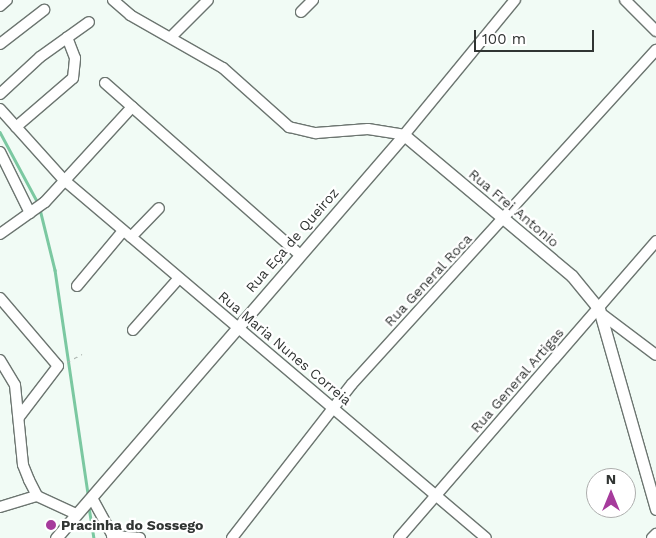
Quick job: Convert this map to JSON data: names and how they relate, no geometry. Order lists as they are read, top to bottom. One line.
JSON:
{"streets":{"street":["Rua Frei Antonio","Rua Eça de Queiroz","Rua General Roca","Rua Maria Nunes Correia","Rua General Artigas"]},"crossings":[["Rua Frei Antonio","Rua Eça de Queiroz"],["Rua Frei Antonio","Rua General Roca"],["Rua Frei Antonio","Rua General Artigas"],["Rua Eça de Queiroz","Rua Maria Nunes Correia"],["Rua General Roca","Rua Maria Nunes Correia"],["Rua Maria Nunes Correia","Rua General Artigas"]],"places":["Pracinha do Sossego"],"scale_bar":"100 m","north":"top"}
